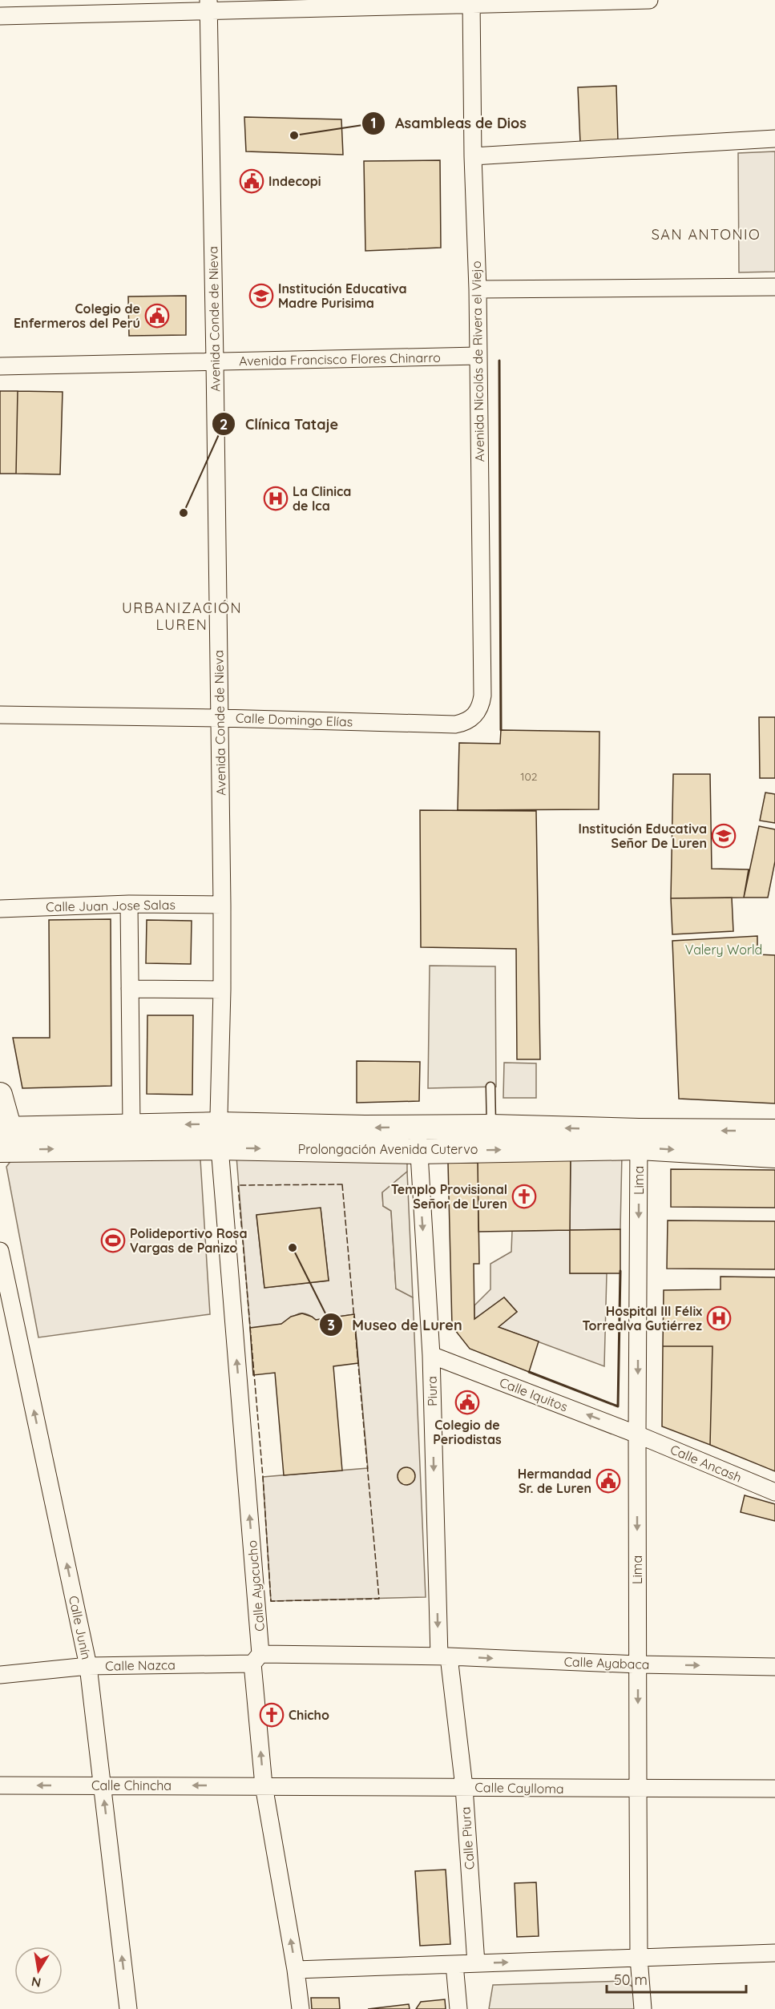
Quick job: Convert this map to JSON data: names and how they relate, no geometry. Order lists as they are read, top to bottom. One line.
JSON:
{"streets":{"street":["Avenida Conde de Nieva","Avenida Francisco Flores Chinarro","Avenida Nicolás de Rivera el Viejo","Calle Domingo Elías","Calle Juan Jose Salas","Prolongación Avenida Cutervo","Lima","Piura","Calle Iquitos","Calle Ancash","Calle Ayacucho","Calle Junín","Calle Ayabaca","Calle Nazca","Calle Chincha","Calle Caylloma","Calle Piura"]},"crossings":[["Avenida Conde de Nieva","Avenida Francisco Flores Chinarro"],["Avenida Conde de Nieva","Calle Domingo Elías"],["Avenida Conde de Nieva","Calle Juan Jose Salas"],["Avenida Conde de Nieva","Prolongación Avenida Cutervo"],["Avenida Conde de Nieva","Calle Ayacucho"],["Avenida Francisco Flores Chinarro","Avenida Nicolás de Rivera el Viejo"],["Avenida Nicolás de Rivera el Viejo","Calle Domingo Elías"],["Prolongación Avenida Cutervo","Lima"],["Prolongación Avenida Cutervo","Piura"],["Prolongación Avenida Cutervo","Calle Ayacucho"],["Lima","Calle Iquitos"],["Lima","Calle Ancash"],["Lima","Calle Ayabaca"],["Lima","Calle Caylloma"],["Piura","Calle Iquitos"],["Piura","Calle Ayabaca"],["Piura","Calle Nazca"],["Piura","Calle Piura"],["Calle Iquitos","Calle Ancash"],["Calle Ayacucho","Calle Nazca"],["Calle Ayacucho","Calle Chincha"],["Calle Ayacucho","Calle Caylloma"],["Calle Junín","Calle Nazca"],["Calle Junín","Calle Chincha"],["Calle Ayabaca","Calle Nazca"],["Calle Ayabaca","Calle Piura"],["Calle Nazca","Calle Piura"],["Calle Chincha","Calle Caylloma"],["Calle Caylloma","Calle Piura"]],"one_way":["Lima","Piura","Calle Iquitos","Calle Ayacucho","Calle Junín","Calle Ayabaca","Calle Chincha"],"districts":["SAN ANTONIO","URBANIZACIÓN LUREN"],"parks":["Valery World"],"places":{"other":["Asambleas de Dios","Clínica Tataje","Museo de Luren"],"public building":["Indecopi","Colegio de Enfermeros del Perú","Colegio de Periodistas","Hermandad Sr. de Luren"],"school or university":["Institución Educativa Madre Purisima","Institución Educativa Señor De Luren"],"hospital":["La Clinica de Ica","Hospital III Félix Torrealva Gutiérrez"],"church":["Templo Provisional Señor de Luren","Chicho"],"sports":["Polideportivo Rosa Vargas de Panizo"]},"house_numbers":["102"],"scale_bar":"50 m","north":"bottom"}
